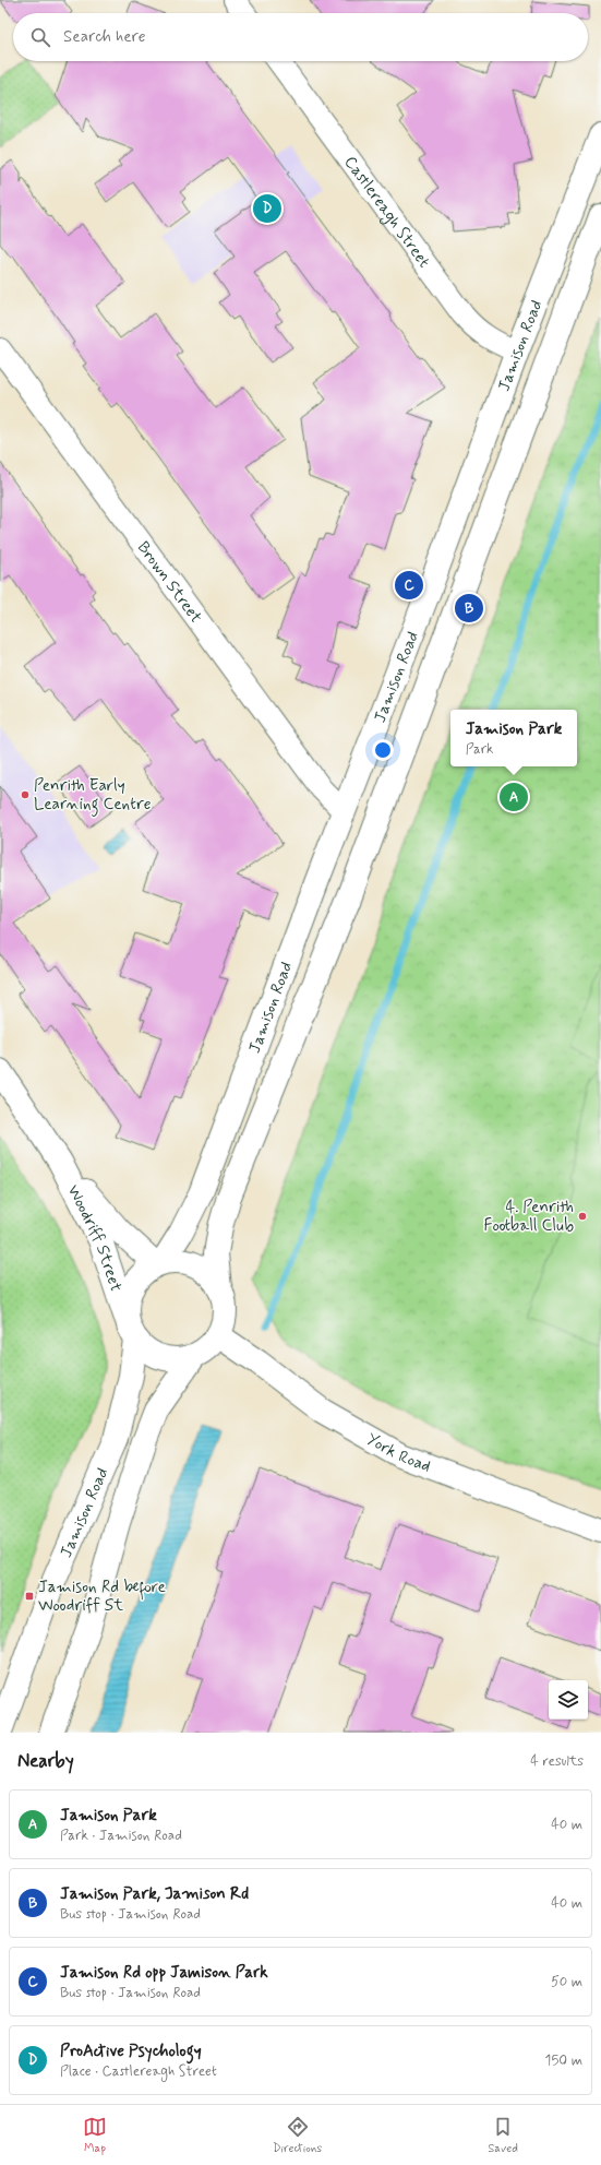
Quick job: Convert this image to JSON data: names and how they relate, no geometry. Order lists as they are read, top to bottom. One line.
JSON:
{"streets":{"main road":["Jamison Road","Woodriff Street","York Road"],"street":["Castlereagh Street","Brown Street"]},"crossings":[["Castlereagh Street","Jamison Road"],["Jamison Road","Brown Street"],["Jamison Road","Woodriff Street"],["Jamison Road","York Road"],["Woodriff Street","York Road"]],"places":{"other":["Penrith Early Learning Centre","4. Penrith Football Club"],"transit":["Jamison Rd before Woodriff St"]},"page":{"search":"Search here","pins":["D","C","B","A"],"popup":["Jamison Park","Park"],"heading":["Nearby","4 results"],"list":[{"mark":"A","name":"Jamison Park","note":"Park · Jamison Road","value":"40 m"},{"mark":"B","name":"Jamison Park, Jamison Rd","note":"Bus stop · Jamison Road","value":"40 m"},{"mark":"C","name":"Jamison Rd opp Jamison Park","note":"Bus stop · Jamison Road","value":"50 m"},{"mark":"D","name":"ProActive Psychology","note":"Place · Castlereagh Street","value":"150 m"}],"nav":["Map","Directions","Saved"]}}
